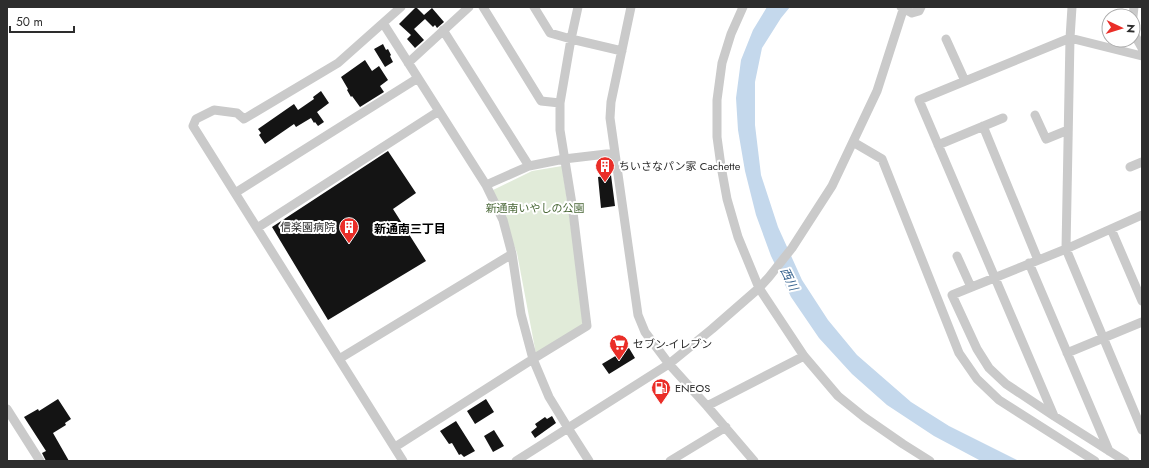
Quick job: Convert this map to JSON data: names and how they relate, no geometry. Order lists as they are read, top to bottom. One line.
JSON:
{"districts":["新通南三丁目"],"water":["西川"],"parks":["新通南いやしの公園"],"places":{"building":["ちいさなパン家 Cachette","信楽園病院"],"supermarket":["セブン-イレブン"],"fuel station":["ENEOS"]},"scale_bar":"50 m","north":"right"}
